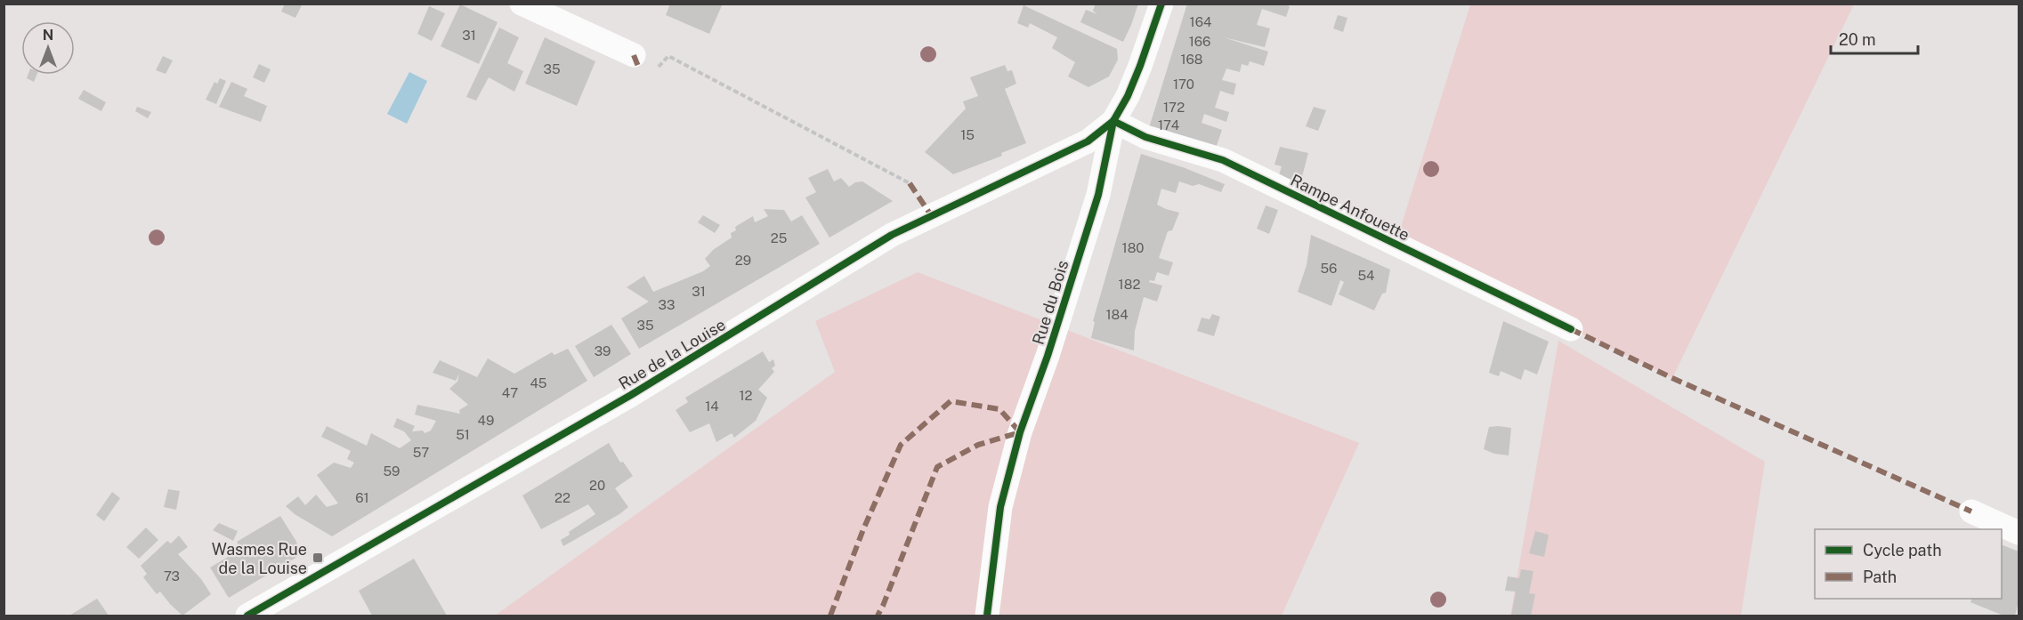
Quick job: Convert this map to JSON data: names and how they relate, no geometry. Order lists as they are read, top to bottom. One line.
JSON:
{"streets":{"street":["Rampe Anfouette","Rue du Bois","Rue de la Louise"]},"crossings":[["Rampe Anfouette","Rue du Bois"],["Rampe Anfouette","Rue de la Louise"],["Rue du Bois","Rue de la Louise"]],"places":{"transit":["Wasmes Rue de la Louise"]},"house_numbers":["164","31","166","168","35","170","172","174","15","25","180","29","56","54","182","31","33","184","35","39","45","47","12","14","49","51","57","59","20","61","22","73"],"legend":["Cycle path","Path"],"scale_bar":"20 m","north":"top"}
